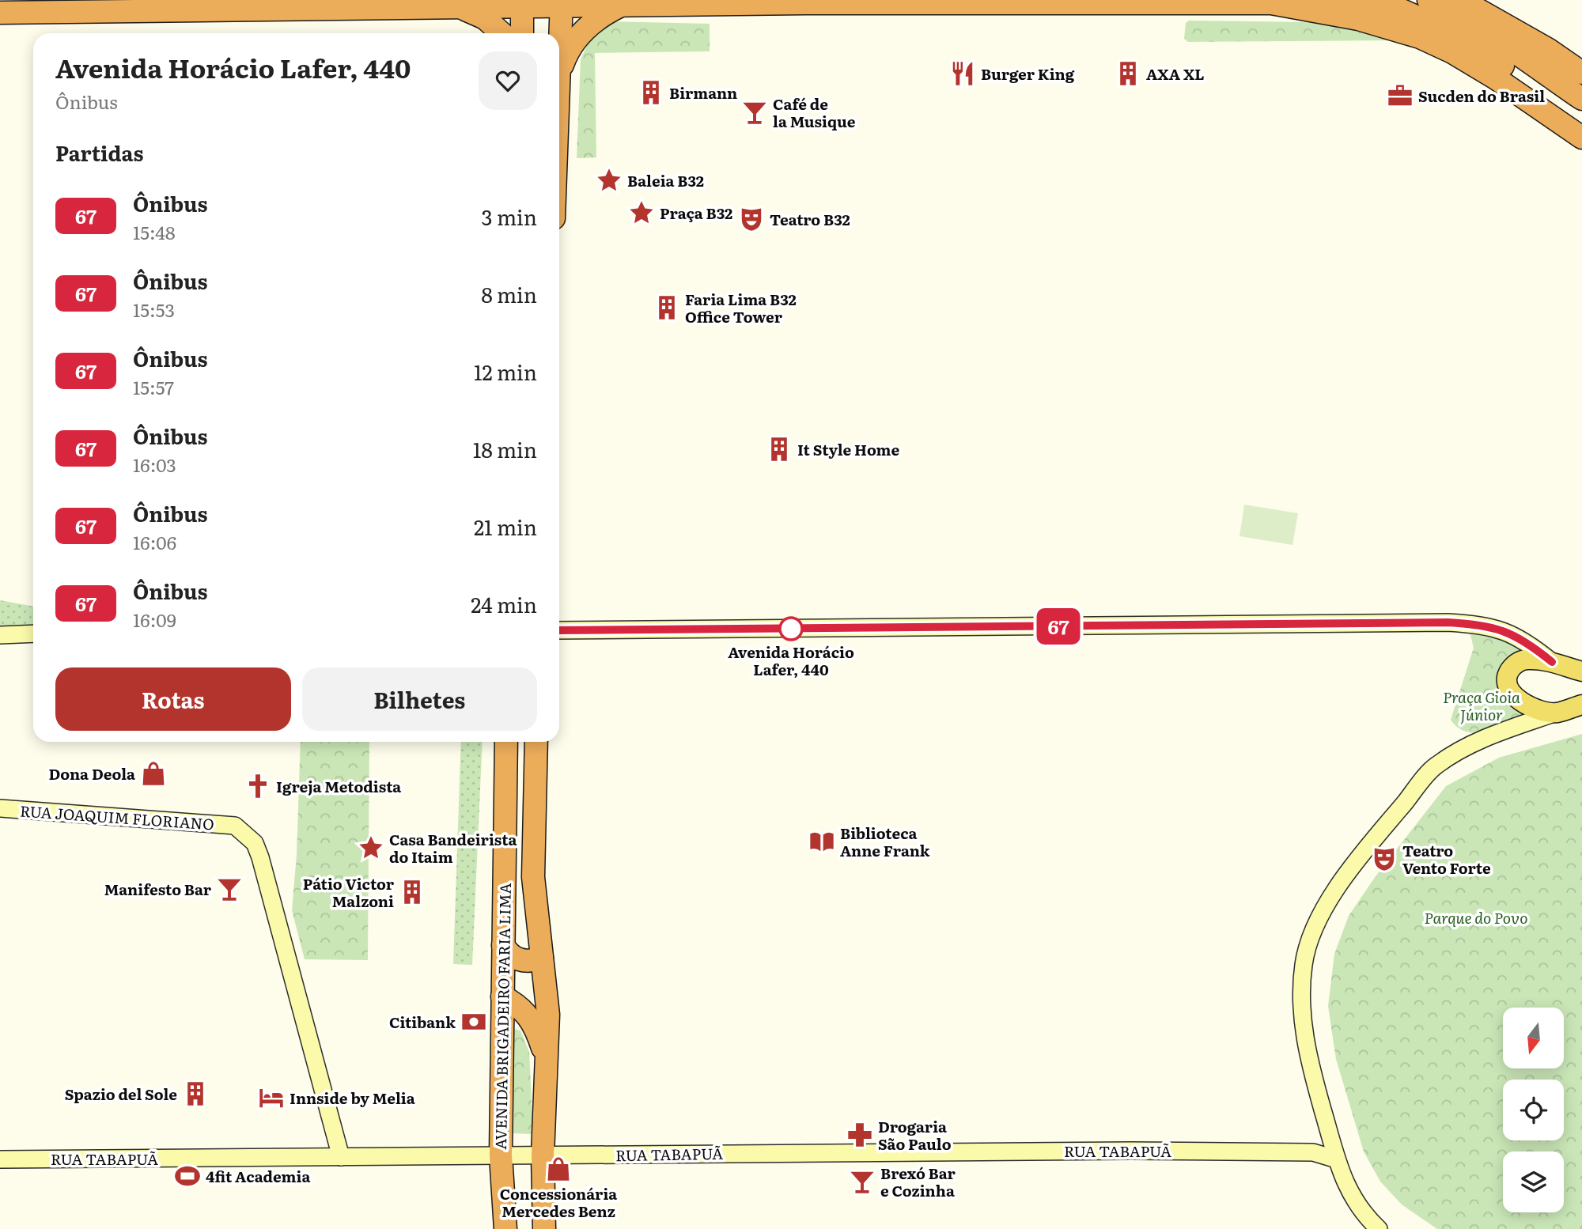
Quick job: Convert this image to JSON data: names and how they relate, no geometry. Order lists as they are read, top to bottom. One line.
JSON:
{"streets":{"highway":["AVENIDA BRIGADEIRO FARIA LIMA"],"street":["RUA JOAQUIM FLORIANO","RUA TABAPUÃ"]},"crossings":[["RUA JOAQUIM FLORIANO","RUA TABAPUÃ"],["AVENIDA BRIGADEIRO FARIA LIMA","RUA TABAPUÃ"]],"parks":["Praça Gioia Júnior","Parque do Povo"],"places":{"restaurant":["Burger King"],"building":["AXA XL","Birmann","Faria Lima B32 Office Tower","It Style Home","Pátio Victor Malzoni","Spazio del Sole"],"office":["Sucden do Brasil"],"bar":["Café de la Musique","Manifesto Bar","Brexó Bar e Cozinha"],"place":["Baleia B32","Praça B32","Casa Bandeirista do Itaim"],"theatre":["Teatro B32","Teatro Vento Forte"],"other":["Avenida Horácio Lafer, 440"],"shop":["Dona Deola","Concessionária Mercedes Benz"],"church":["Igreja Metodista"],"library":["Biblioteca Anne Frank"],"bank":["Citibank"],"hotel":["Innside by Melia"],"pharmacy":["Drogaria São Paulo"],"sports":["4fit Academia"]},"lines":["bus line 67"],"north":"bottom","page":{"on_map":"67","heading":[["Avenida Horácio Lafer, 440","Ônibus"],"Partidas"],"list":[{"mark":"67","name":"Ônibus","note":"15:48","value":"3 min"},{"mark":"67","name":"Ônibus","note":"15:53","value":"8 min"},{"mark":"67","name":"Ônibus","note":"15:57","value":"12 min"},{"mark":"67","name":"Ônibus","note":"16:03","value":"18 min"},{"mark":"67","name":"Ônibus","note":"16:06","value":"21 min"},{"mark":"67","name":"Ônibus","note":"16:09","value":"24 min"}],"buttons":["Rotas","Bilhetes"]}}
